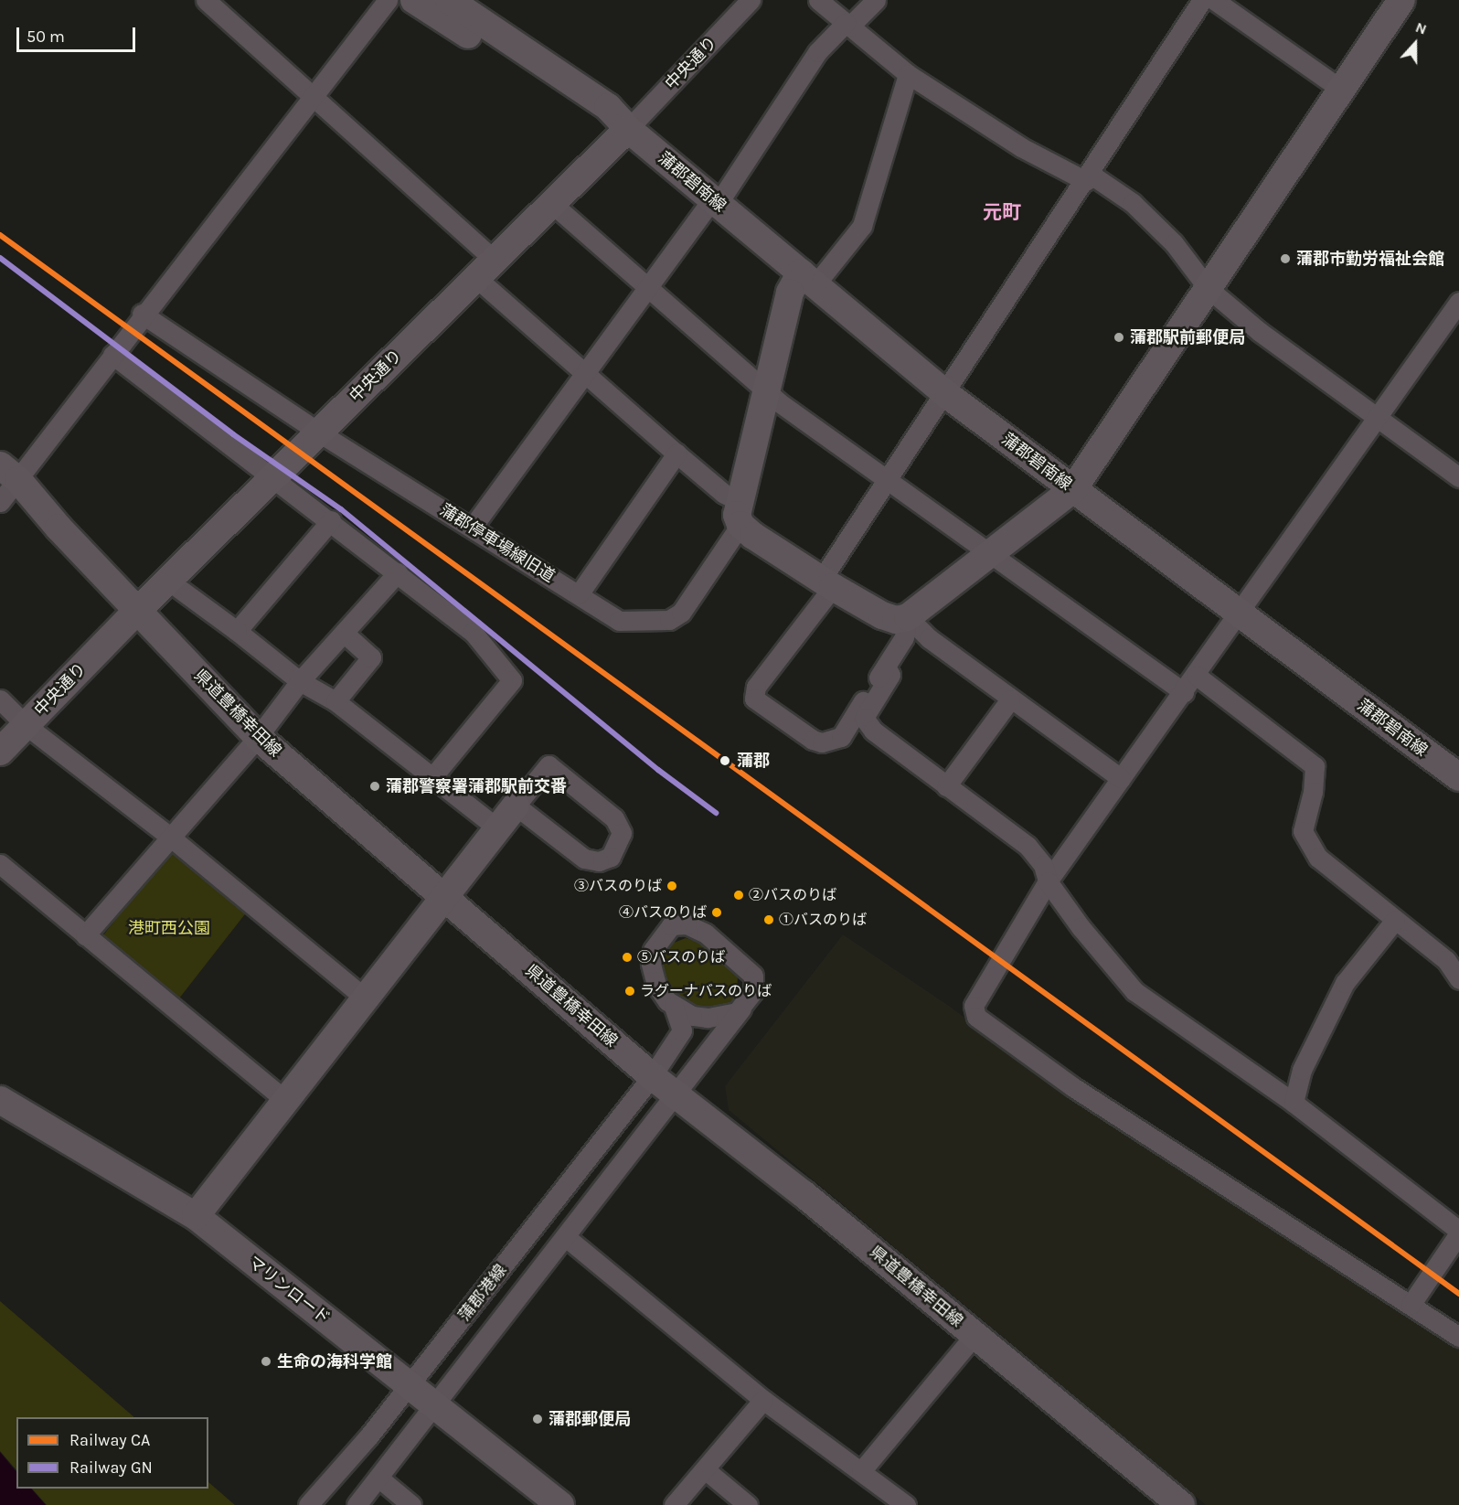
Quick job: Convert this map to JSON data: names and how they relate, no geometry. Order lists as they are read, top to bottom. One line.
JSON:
{"streets":{"street":["中央通り","蒲郡碧南線","蒲郡停車場線旧道","県道豊橋幸田線","マリンロード","蒲郡港線"]},"crossings":[["中央通り","蒲郡碧南線"],["中央通り","蒲郡停車場線旧道"],["中央通り","県道豊橋幸田線"],["県道豊橋幸田線","蒲郡港線"],["マリンロード","蒲郡港線"]],"districts":["元町"],"parks":["港町西公園"],"places":["蒲郡市勤労福祉会館","蒲郡駅前郵便局","蒲郡","蒲郡警察署蒲郡駅前交番","③バスのりば","②バスのりば","④バスのりば","①バスのりば","⑤バスのりば","ラグーナバスのりば","生命の海科学館","蒲郡郵便局"],"lines":["rail line CA","rail line GN"],"legend":["Railway CA","Railway GN"],"scale_bar":"50 m","north":"top"}
